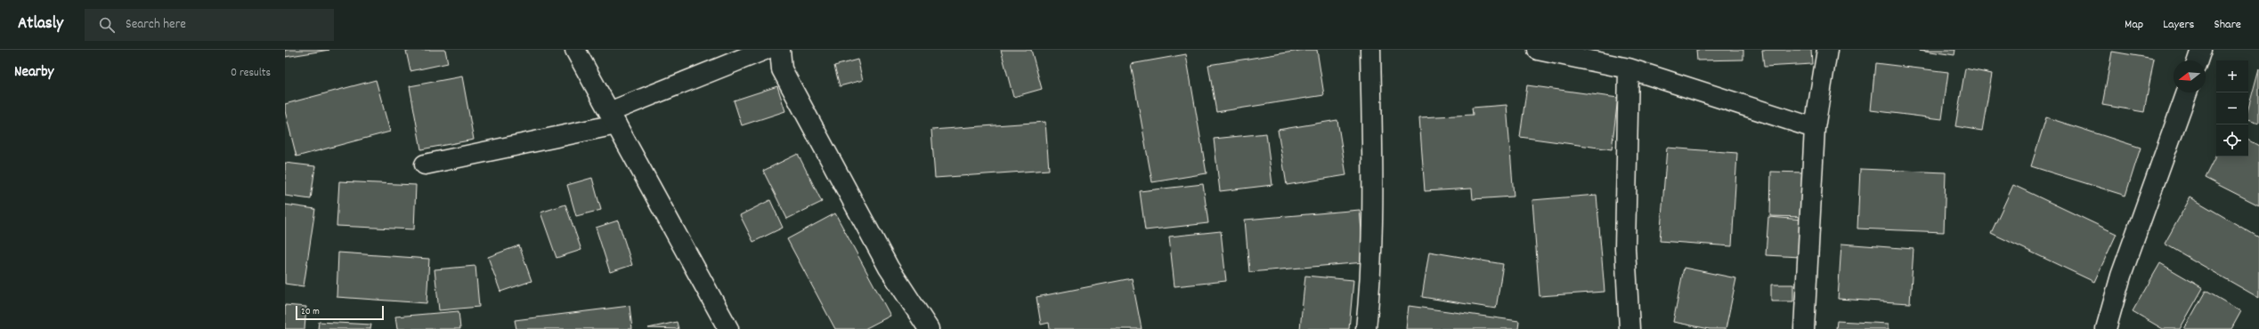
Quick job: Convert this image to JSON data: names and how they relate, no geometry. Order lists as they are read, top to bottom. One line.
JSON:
{"scale_bar":"20 m","north":"left","page":{"header":"Atlasly","search":"Search here","nav":["Map","Layers","Share"],"heading":["Nearby","0 results"],"map_buttons":["+","−"],"scale":"20 m"}}
